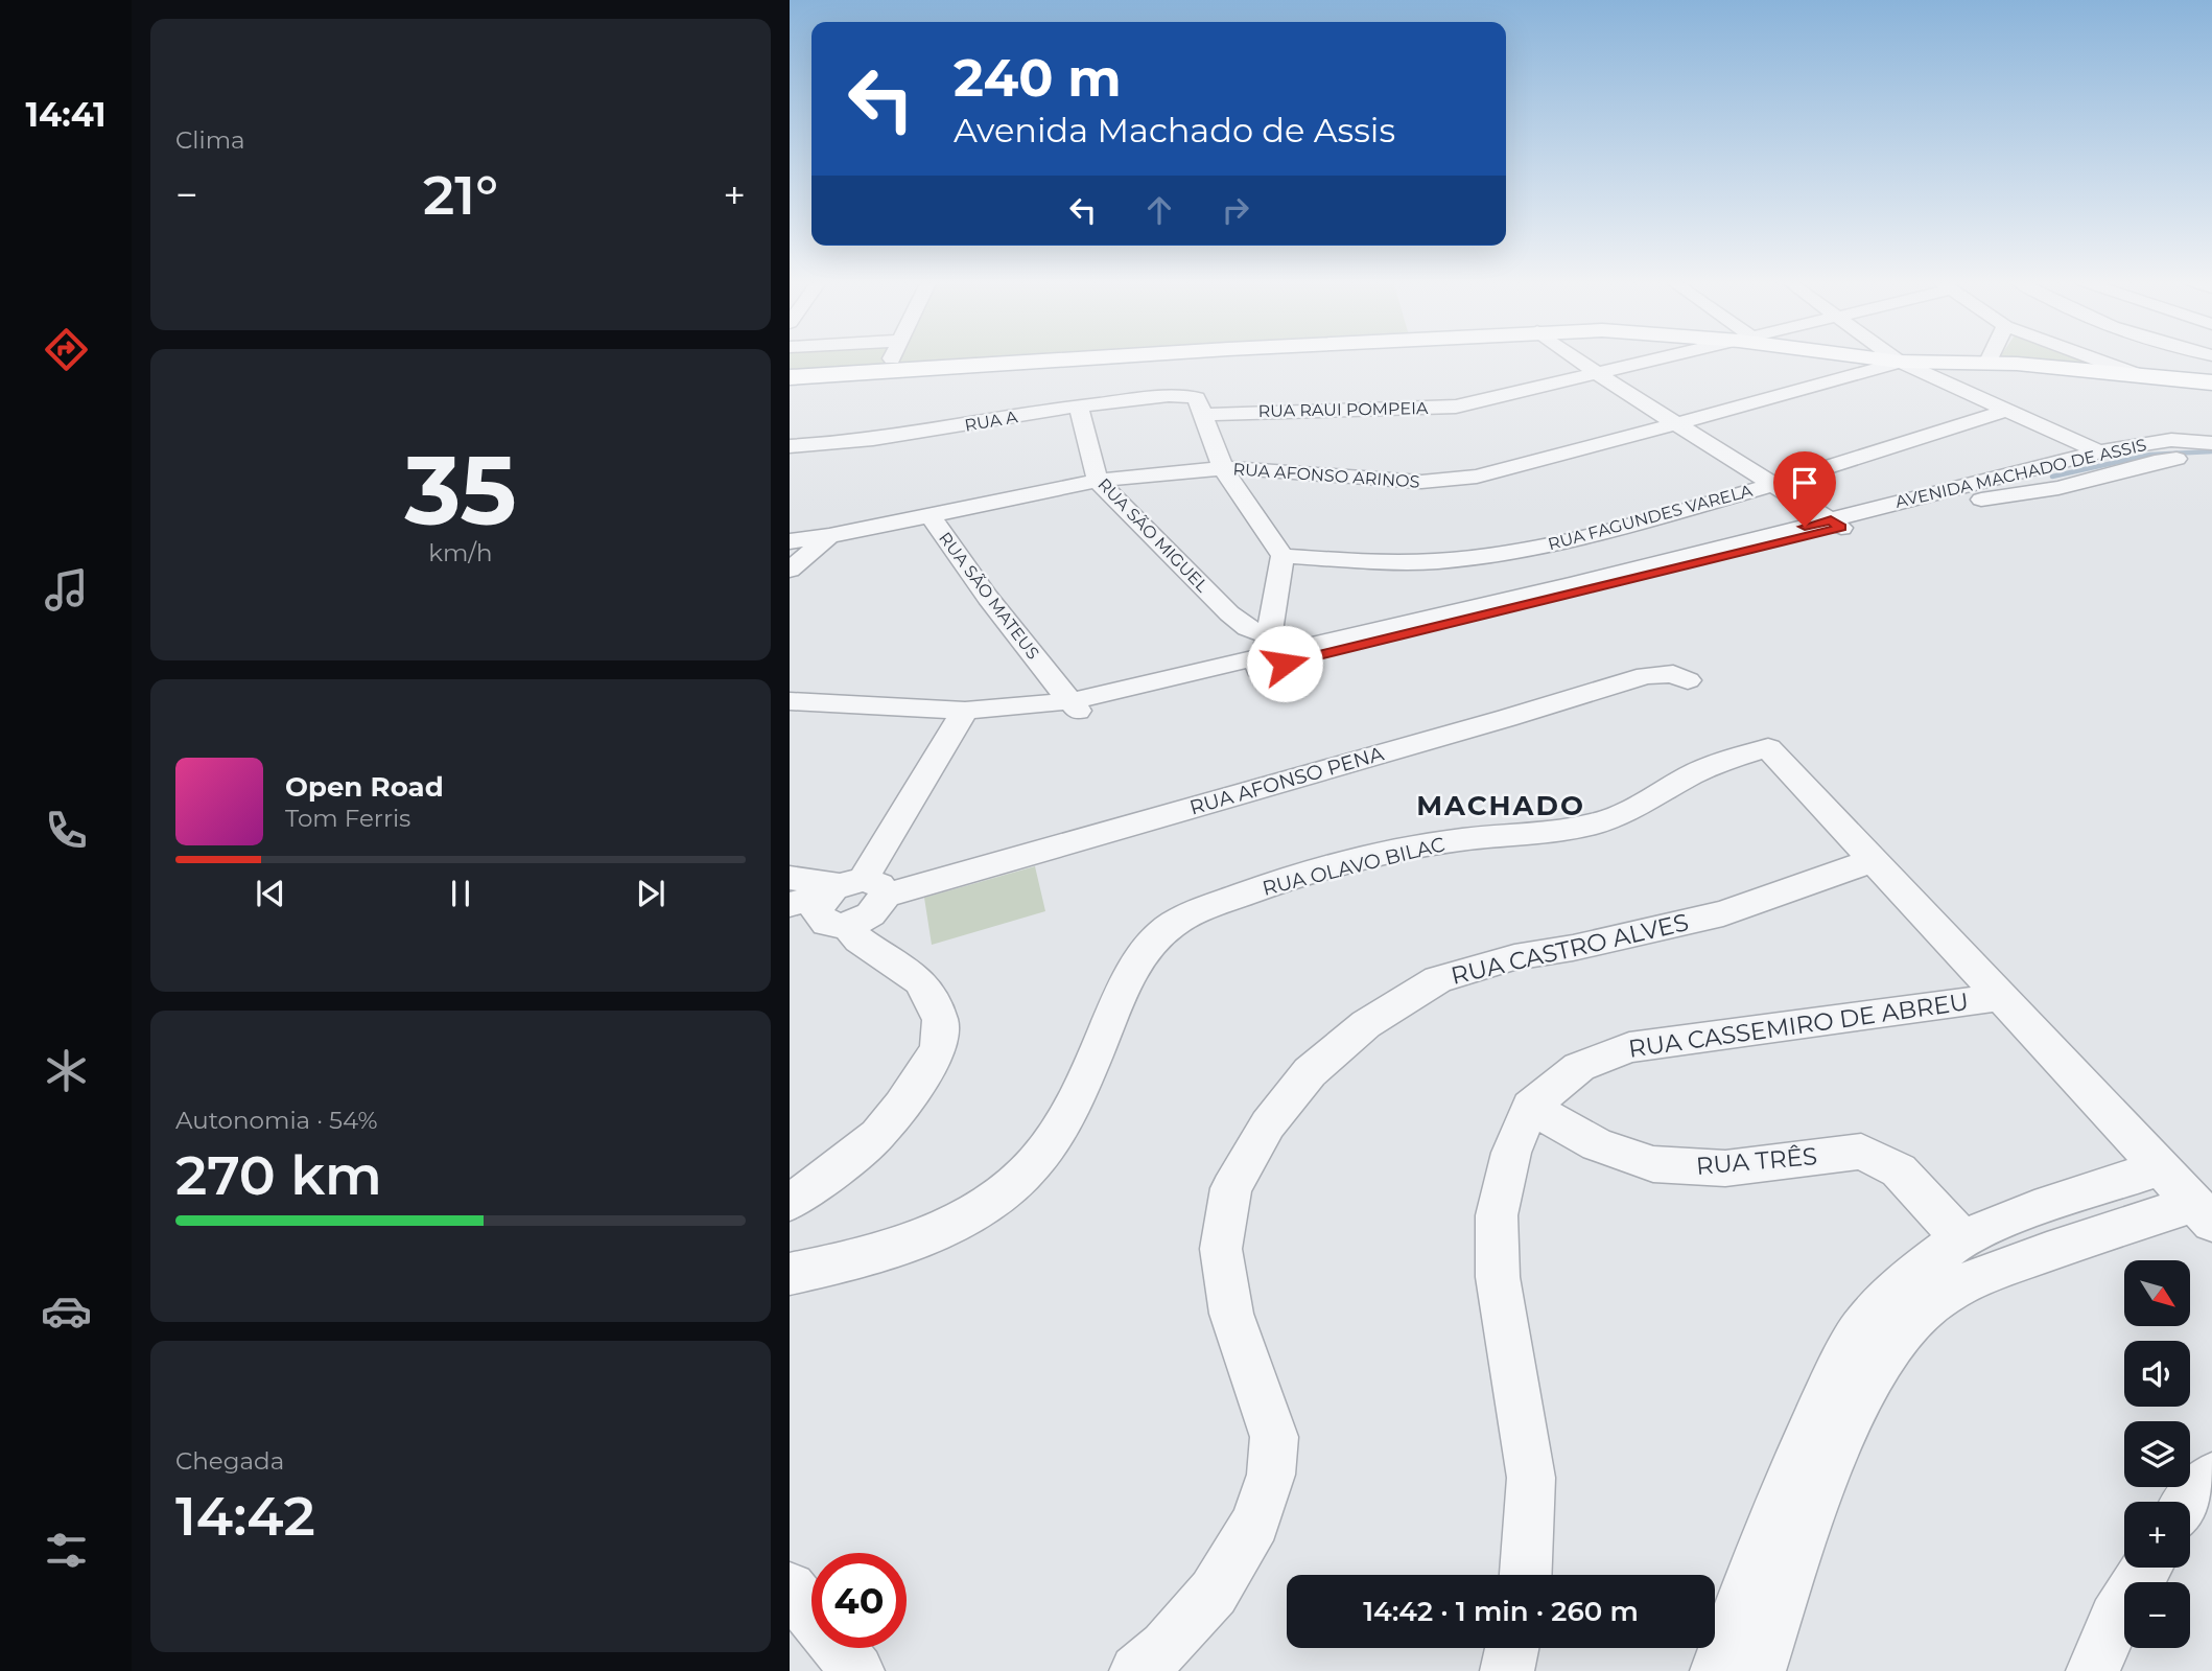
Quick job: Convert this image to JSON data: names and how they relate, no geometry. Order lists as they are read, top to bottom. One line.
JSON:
{"streets":{"street":["RUA RAUI POMPEIA","RUA A","AVENIDA MACHADO DE ASSIS","RUA AFONSO ARINOS","RUA FAGUNDES VARELA","RUA SÃO MIGUEL","RUA SÃO MATEUS","RUA AFONSO PENA","RUA OLAVO BILAC","RUA CASTRO ALVES","RUA CASSEMIRO DE ABREU","RUA TRÊS"]},"crossings":[["RUA RAUI POMPEIA","RUA A"],["RUA A","RUA SÃO MIGUEL"],["AVENIDA MACHADO DE ASSIS","RUA SÃO MIGUEL"],["AVENIDA MACHADO DE ASSIS","RUA SÃO MATEUS"],["RUA AFONSO ARINOS","RUA SÃO MIGUEL"],["RUA AFONSO ARINOS","RUA SÃO MATEUS"],["RUA OLAVO BILAC","RUA CASTRO ALVES"],["RUA CASSEMIRO DE ABREU","RUA TRÊS"]],"districts":["MACHADO"],"north":"bottom right","page":{"tabs":"14:41","tile":["Clima",["35","km/h"],["Autonomia · 54%","270 km"],["Chegada","14:42"]],"turn":["240 m","Avenida Machado de Assis"],"heat":["−","21°","+"],"song":["Open Road","Tom Ferris"],"map_buttons":["+","−"],"limit":"40","trip":"14:42 · 1 min · 260 m"}}
